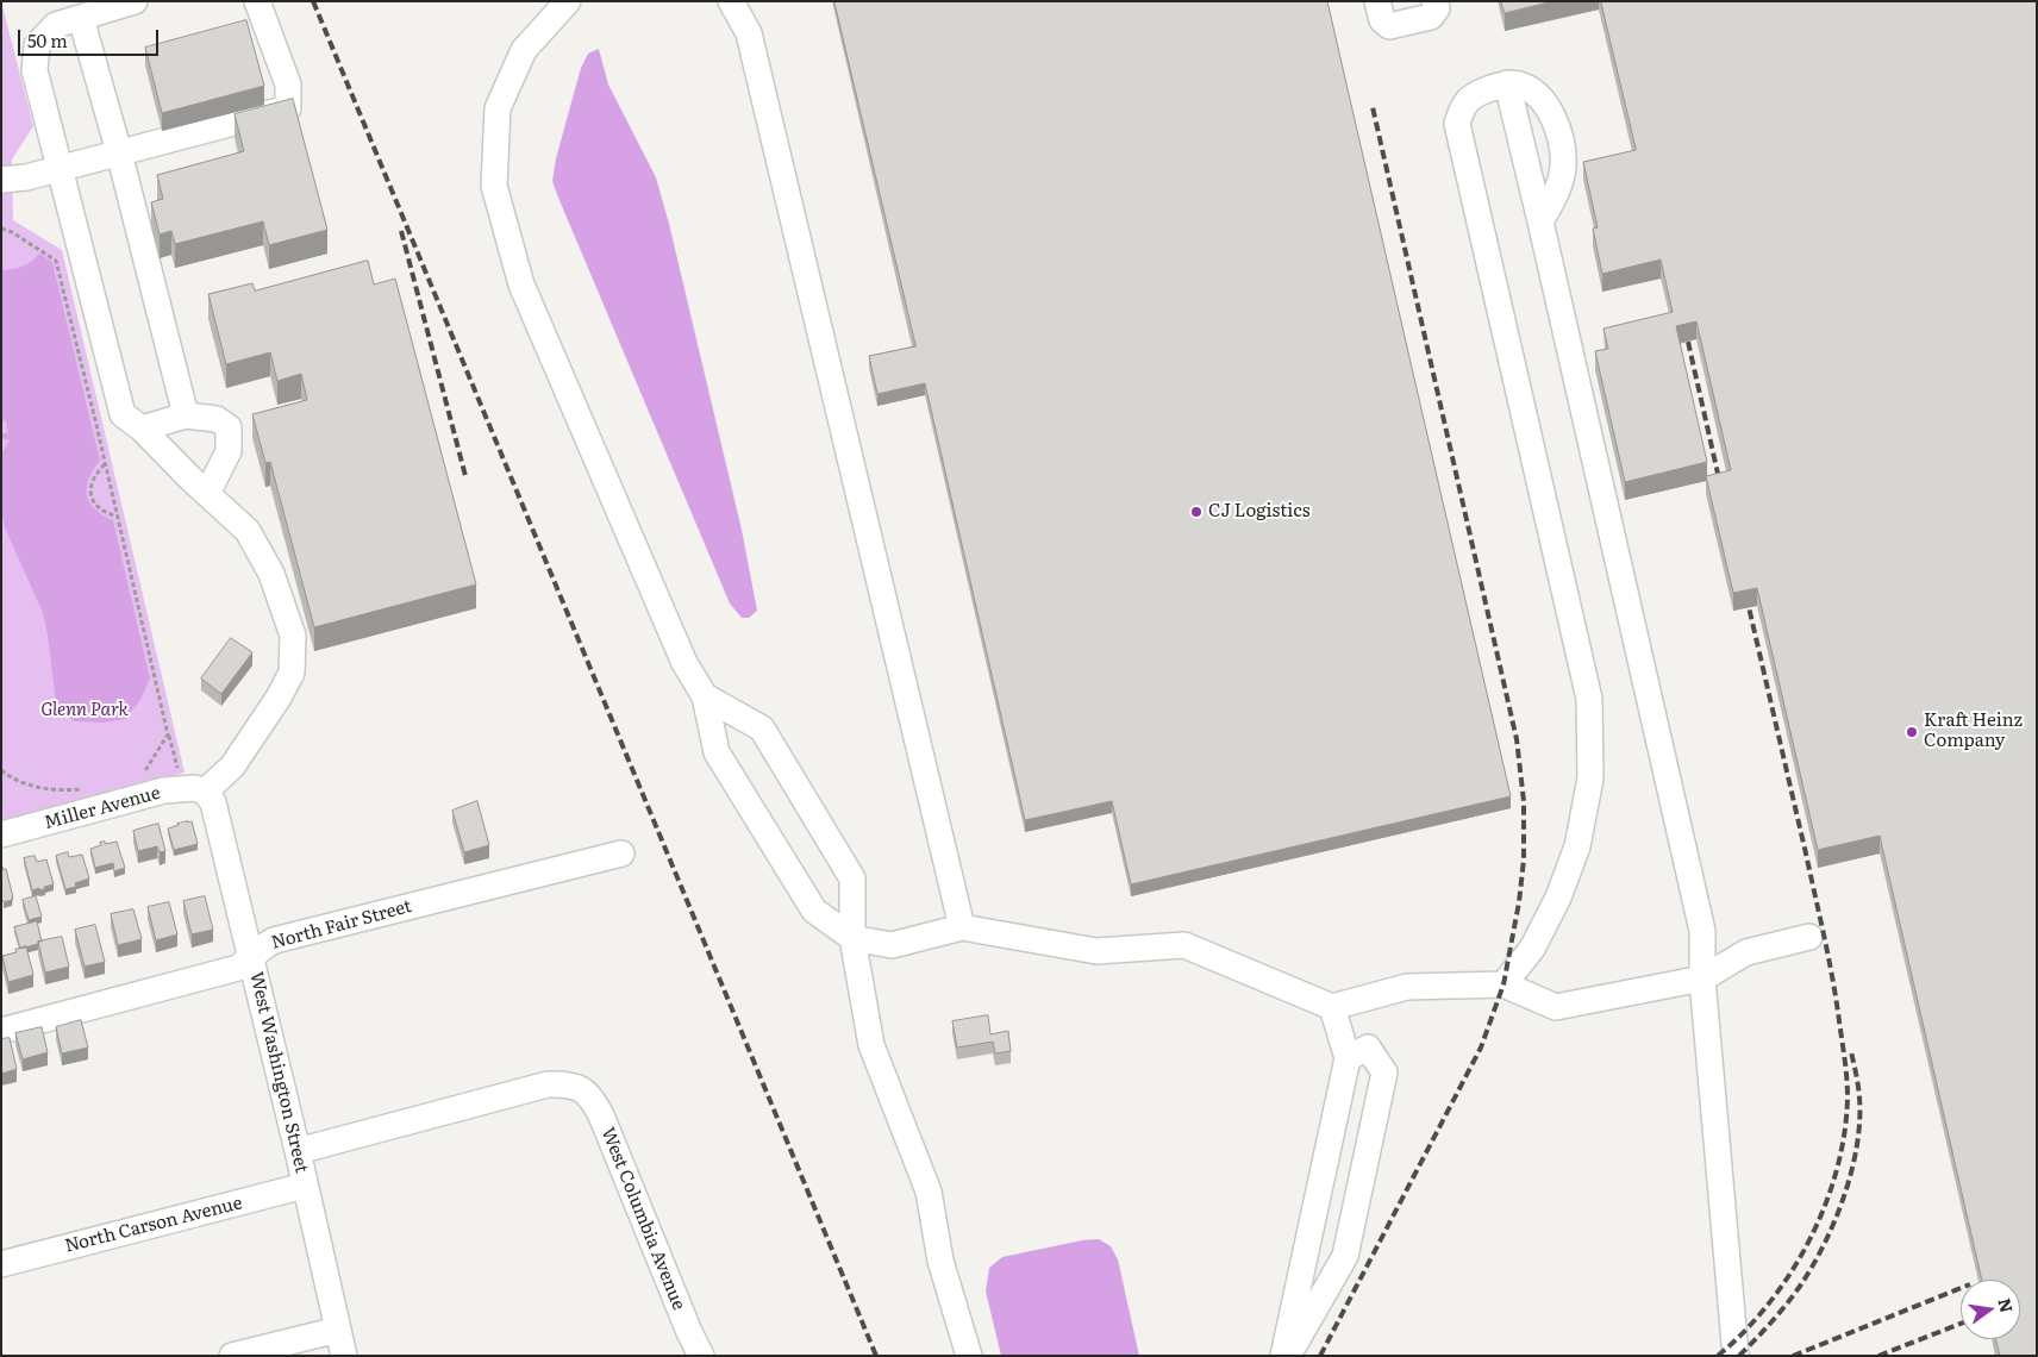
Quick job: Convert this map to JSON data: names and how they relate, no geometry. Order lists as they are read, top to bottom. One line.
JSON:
{"streets":{"street":["Miller Avenue","North Fair Street","West Washington Street","West Columbia Avenue","North Carson Avenue"]},"crossings":[["Miller Avenue","West Washington Street"],["North Fair Street","West Washington Street"],["West Washington Street","West Columbia Avenue"],["West Washington Street","North Carson Avenue"]],"parks":["Glenn Park"],"places":["CJ Logistics","Kraft Heinz Company"],"scale_bar":"50 m","north":"right"}
